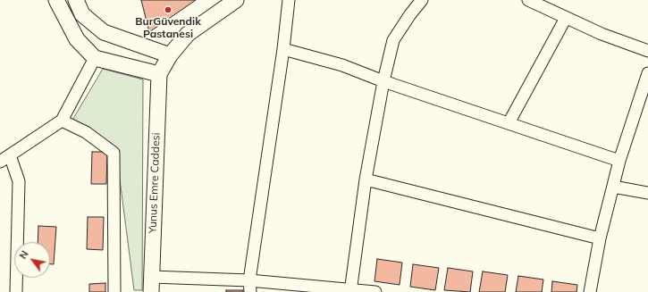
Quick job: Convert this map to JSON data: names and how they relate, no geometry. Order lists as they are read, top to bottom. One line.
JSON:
{"streets":{"main road":["Yunus Emre Caddesi"]},"places":["BurGüvendik Pastanesi"],"north":"top left"}
